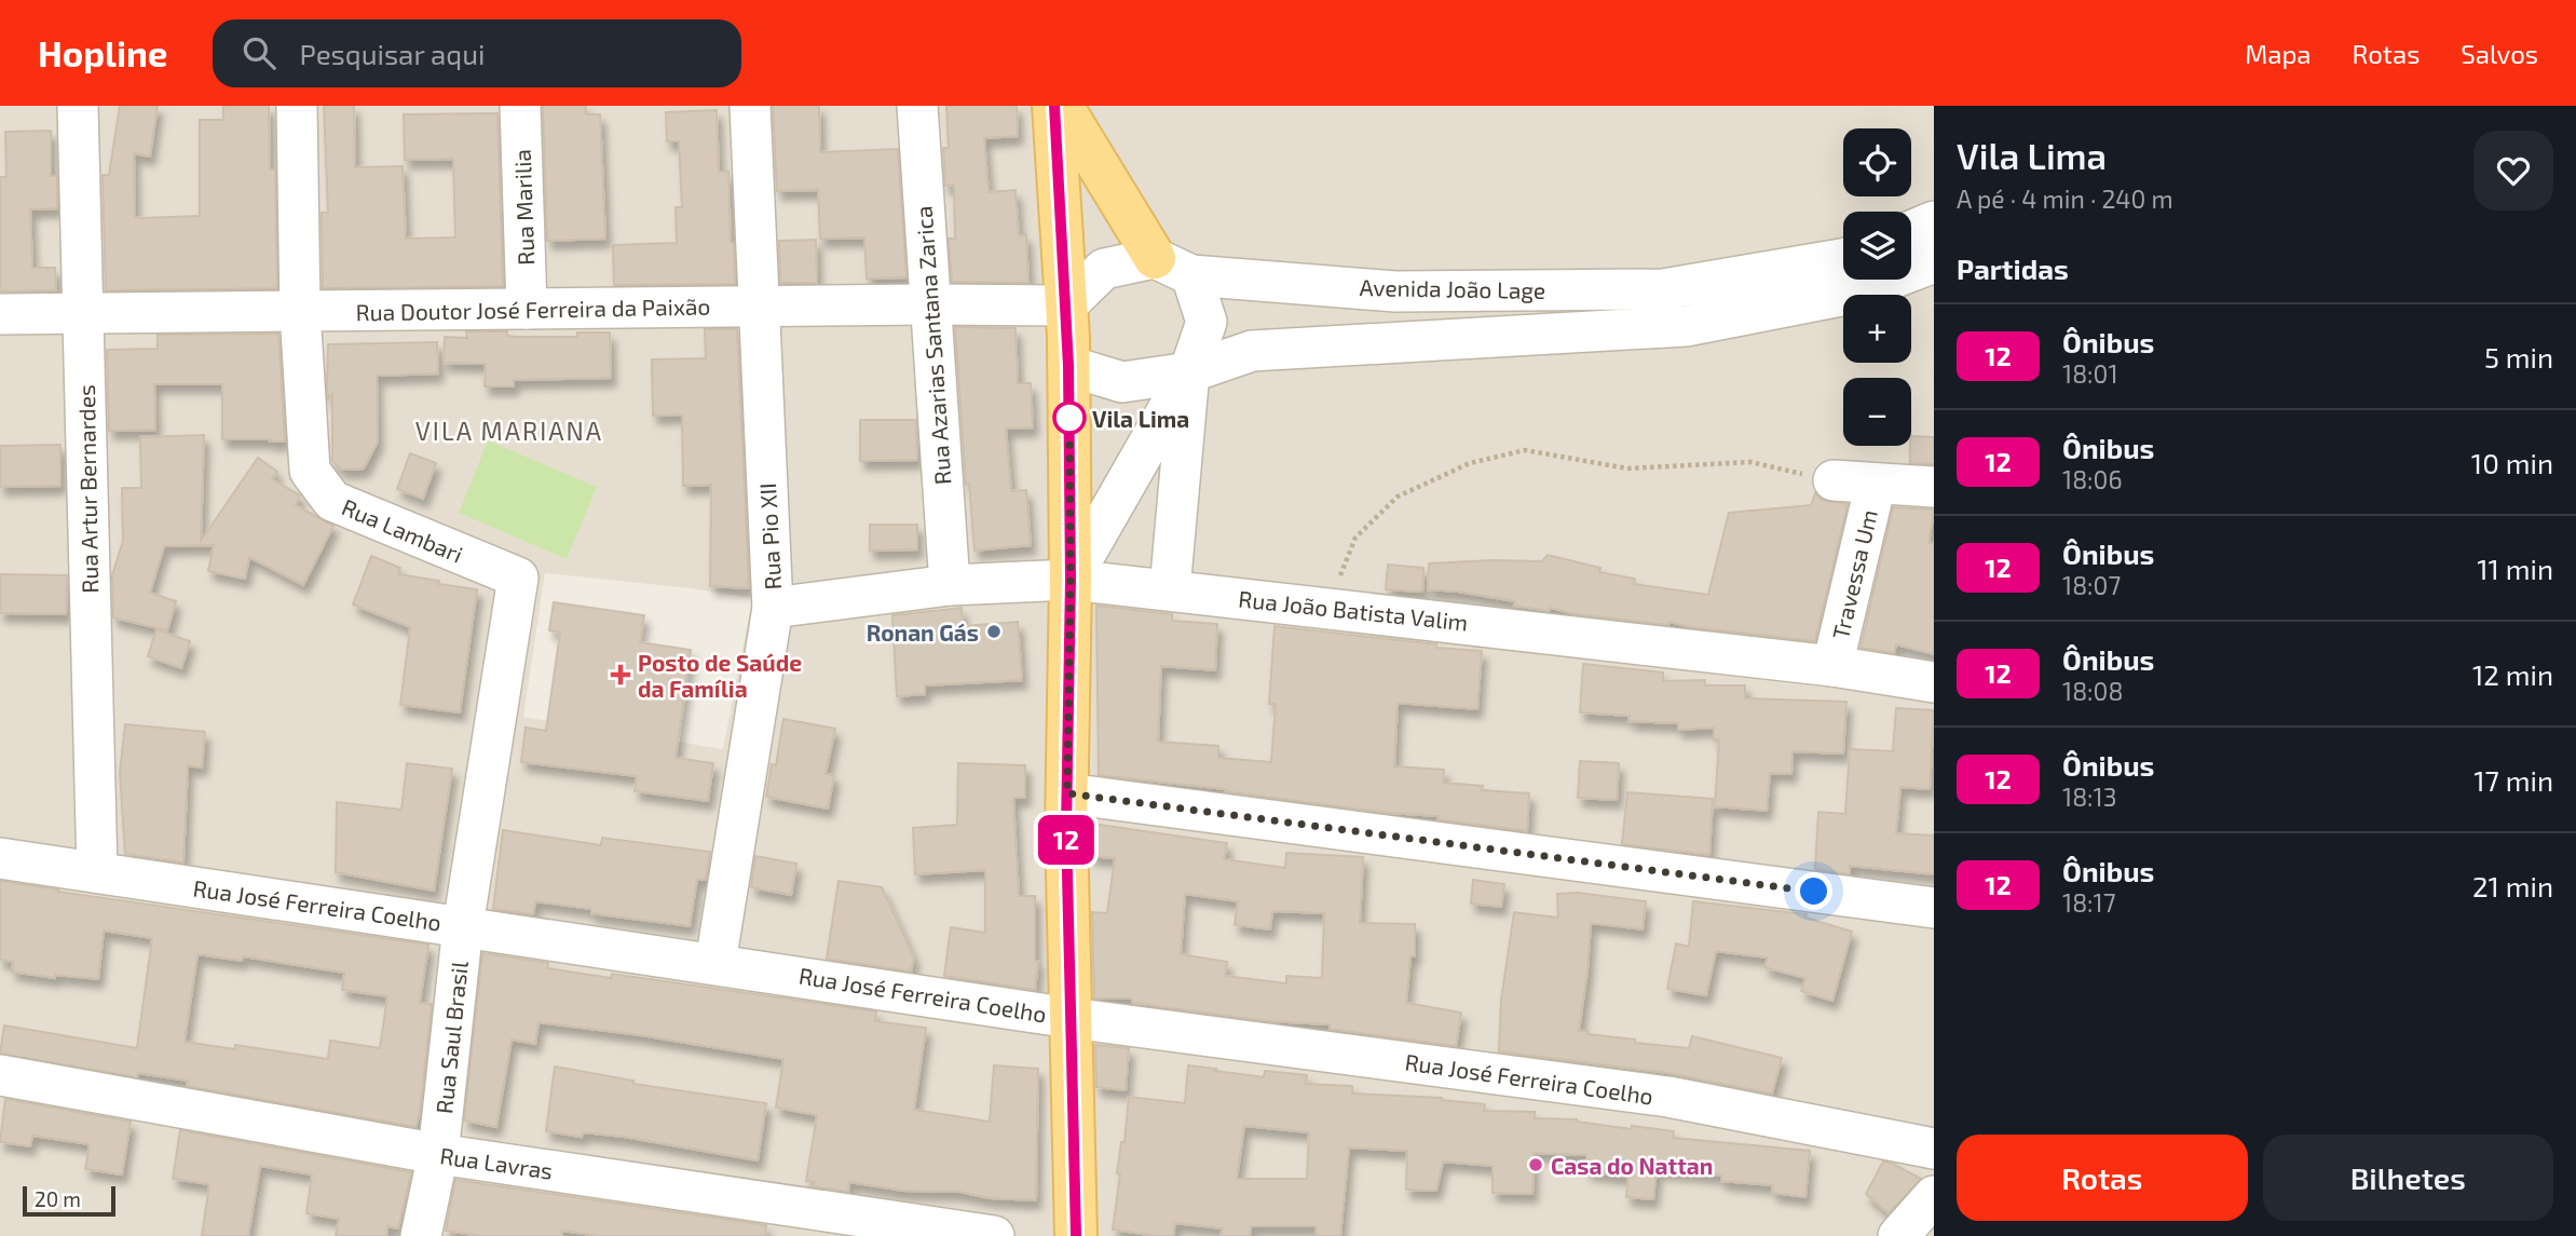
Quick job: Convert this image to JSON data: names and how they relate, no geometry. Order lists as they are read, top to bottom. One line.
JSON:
{"streets":{"street":["Rua Marilia","Avenida João Lage","Rua Doutor José Ferreira da Paixão","Rua Azarias Santana Zarica","Rua Artur Bernardes","Rua Lambari","Rua Pio XII","Travessa Um","Rua João Batista Valim","Rua José Ferreira Coelho","Rua Saul Brasil","Rua Lavras"]},"crossings":[["Rua Marilia","Rua Doutor José Ferreira da Paixão"],["Avenida João Lage","Rua Doutor José Ferreira da Paixão"],["Rua Doutor José Ferreira da Paixão","Rua Azarias Santana Zarica"],["Rua Doutor José Ferreira da Paixão","Rua Artur Bernardes"],["Rua Doutor José Ferreira da Paixão","Rua Lambari"],["Rua Doutor José Ferreira da Paixão","Rua Pio XII"],["Rua Azarias Santana Zarica","Rua João Batista Valim"],["Rua Artur Bernardes","Rua José Ferreira Coelho"],["Rua Lambari","Rua José Ferreira Coelho"],["Rua Lambari","Rua Saul Brasil"],["Rua Pio XII","Rua João Batista Valim"],["Rua Pio XII","Rua José Ferreira Coelho"],["Travessa Um","Rua João Batista Valim"],["Rua José Ferreira Coelho","Rua Saul Brasil"],["Rua Saul Brasil","Rua Lavras"]],"districts":["VILA MARIANA"],"places":{"other":["Vila Lima","Ronan Gás","Casa do Nattan"],"health":["Posto de Saúde da Família"]},"lines":["bus line 12"],"scale_bar":"20 m","page":{"header":"Hopline","search":"Pesquisar aqui","nav":["Mapa","Rotas","Salvos"],"on_map":"12","heading":[["Vila Lima","A pé · 4 min · 240 m"],"Partidas"],"map_buttons":["+","−"],"list":[{"mark":"12","name":"Ônibus","note":"18:01","value":"5 min"},{"mark":"12","name":"Ônibus","note":"18:06","value":"10 min"},{"mark":"12","name":"Ônibus","note":"18:07","value":"11 min"},{"mark":"12","name":"Ônibus","note":"18:08","value":"12 min"},{"mark":"12","name":"Ônibus","note":"18:13","value":"17 min"},{"mark":"12","name":"Ônibus","note":"18:17","value":"21 min"}],"buttons":["Rotas","Bilhetes"],"scale":"20 m"}}
